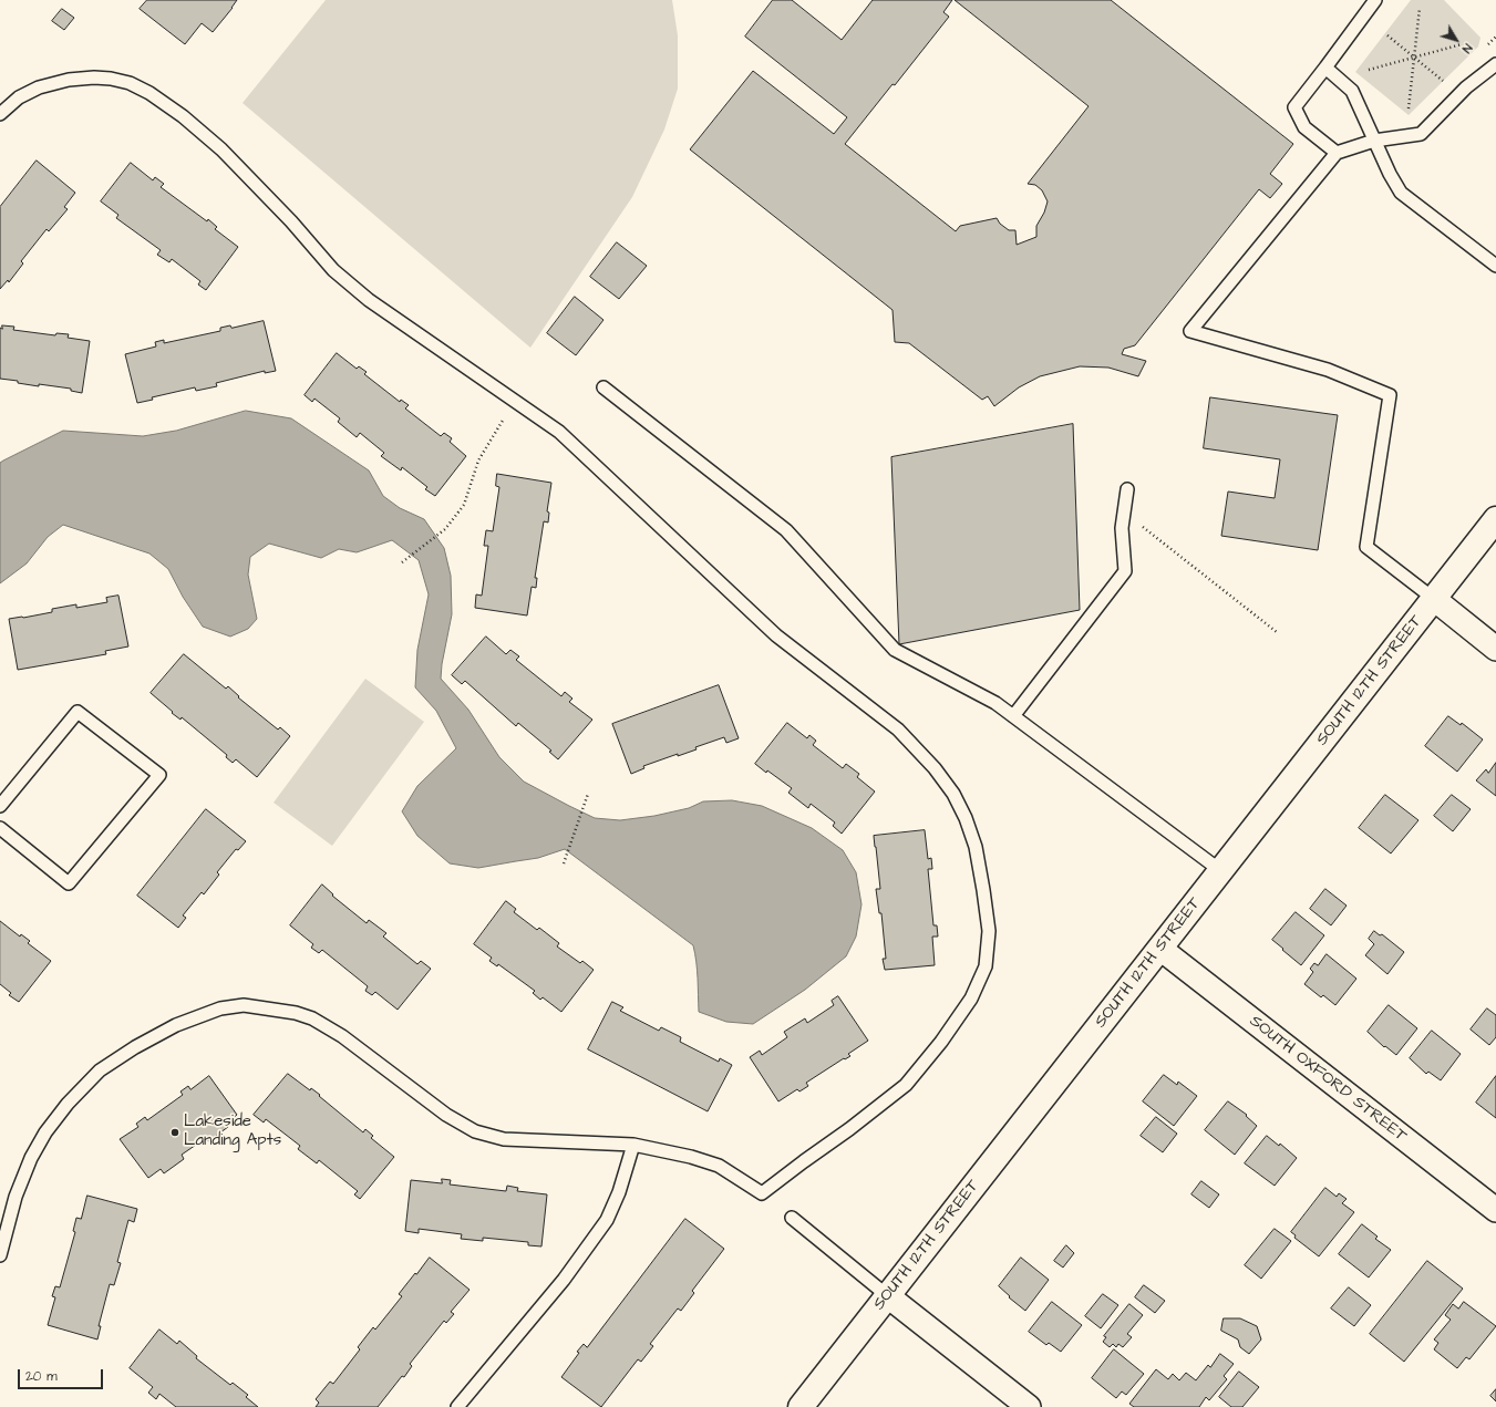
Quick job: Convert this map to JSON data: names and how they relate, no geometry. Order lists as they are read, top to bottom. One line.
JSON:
{"streets":{"main road":["SOUTH 12TH STREET"],"street":["SOUTH OXFORD STREET"]},"crossings":[["SOUTH 12TH STREET","SOUTH OXFORD STREET"]],"places":["Lakeside Landing Apts"],"scale_bar":"20 m","north":"bottom right"}
